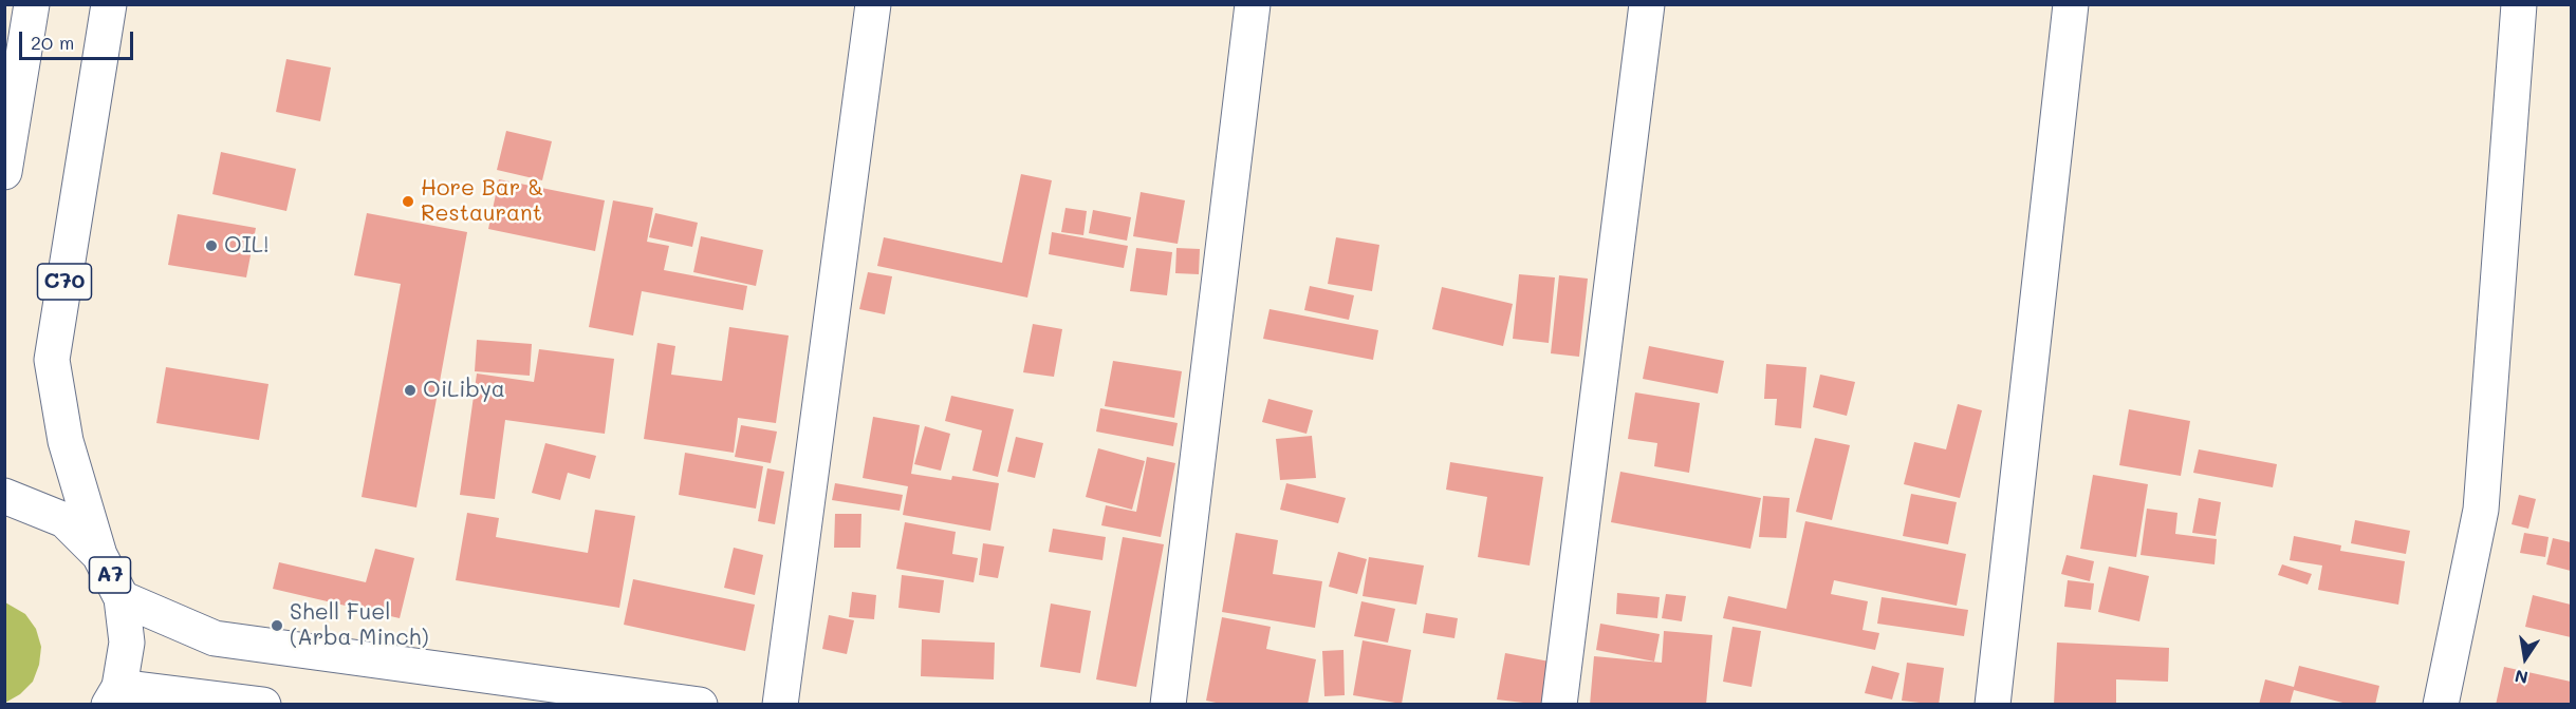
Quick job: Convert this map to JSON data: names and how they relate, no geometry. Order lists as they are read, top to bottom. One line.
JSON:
{"streets":{"main road":["C70","A7"]},"crossings":[["C70","A7"]],"places":["Hore Bar & Restaurant","OIL!","OiLibya","Shell Fuel (Arba Minch)"],"scale_bar":"20 m","north":"bottom"}
